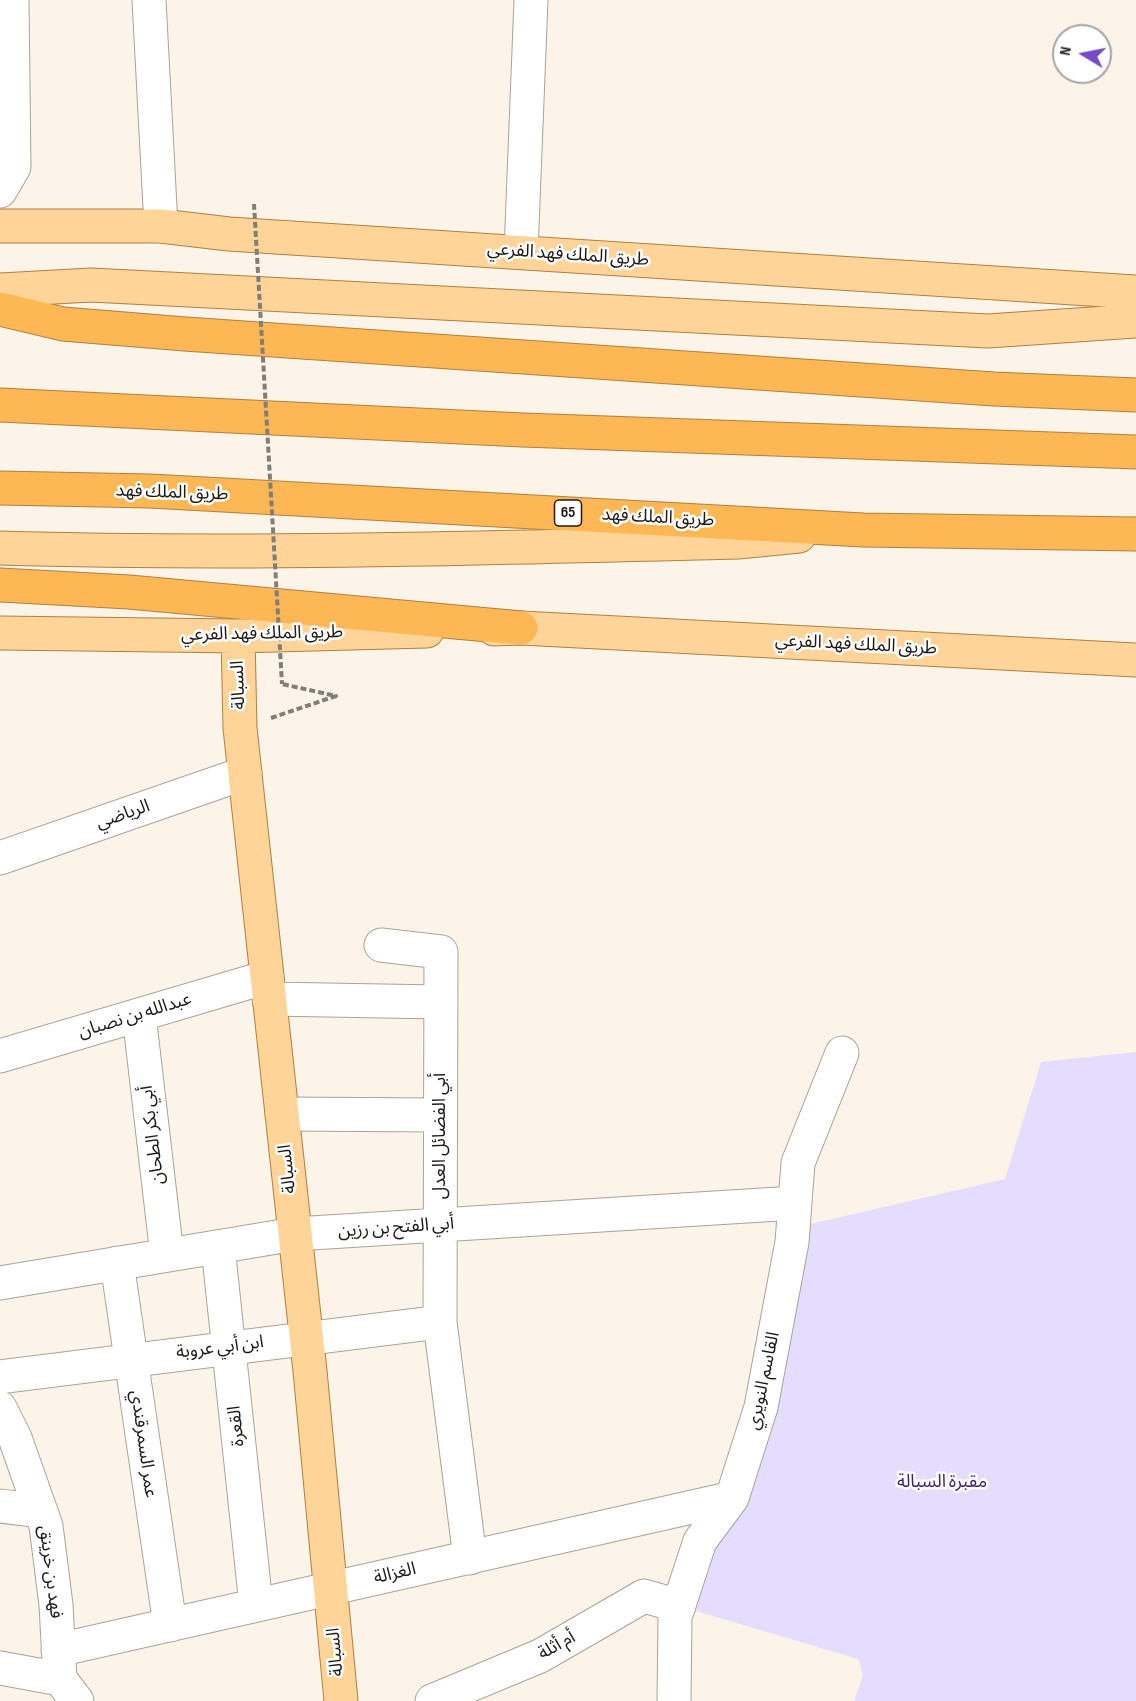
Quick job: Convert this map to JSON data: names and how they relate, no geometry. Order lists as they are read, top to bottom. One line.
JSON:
{"streets":{"highway":["طريق الملك فهد","65"],"main road":["طريق الملك فهد الفرعي","السبالة"],"street":["الرياضي","عبدالله بن نصبان","أبي بكر الطحان","أبي الفضائل العدل","أبي الفتح بن رزين","ابن أبي عروبة","القاسم النويري","القعرة","عمر السمرقندي","فهد بن خرينق","الغزالة","أم أثلة"]},"crossings":[["طريق الملك فهد الفرعي","السبالة"],["السبالة","الرياضي"],["السبالة","عبدالله بن نصبان"],["السبالة","أبي الفتح بن رزين"],["السبالة","ابن أبي عروبة"],["السبالة","الغزالة"],["عبدالله بن نصبان","أبي بكر الطحان"],["عبدالله بن نصبان","أبي الفضائل العدل"],["أبي بكر الطحان","أبي الفتح بن رزين"],["أبي الفضائل العدل","أبي الفتح بن رزين"],["أبي الفضائل العدل","ابن أبي عروبة"],["أبي الفضائل العدل","الغزالة"],["أبي الفتح بن رزين","القاسم النويري"],["أبي الفتح بن رزين","القعرة"],["أبي الفتح بن رزين","عمر السمرقندي"],["ابن أبي عروبة","القعرة"],["ابن أبي عروبة","عمر السمرقندي"],["القاسم النويري","الغزالة"],["القاسم النويري","أم أثلة"],["القعرة","الغزالة"],["عمر السمرقندي","الغزالة"],["فهد بن خرينق","الغزالة"]],"parks":["مقبرة السبالة"],"north":"left"}
